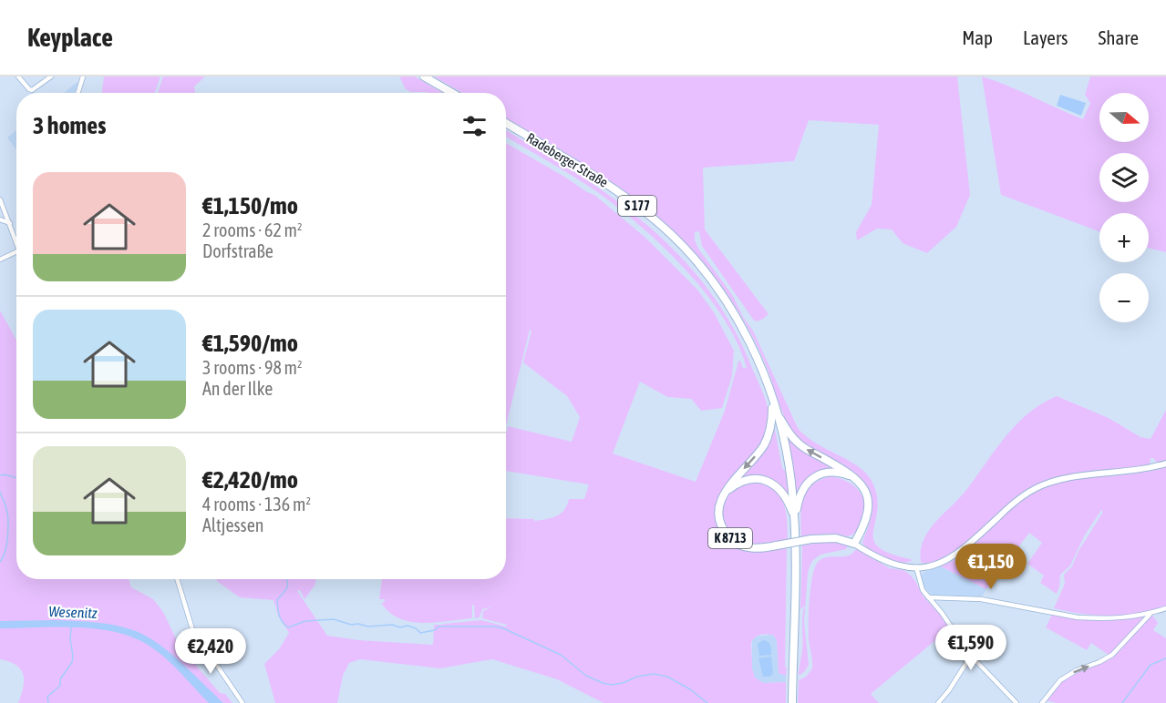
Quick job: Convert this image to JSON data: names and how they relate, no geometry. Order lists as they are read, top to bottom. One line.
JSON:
{"streets":{"highway":["Radeberger Straße","S 177","K 8713"]},"crossings":[["Radeberger Straße","S 177"]],"water":["Wesenitz"],"north":"right","page":{"header":"Keyplace","nav":["Map","Layers","Share"],"map_buttons":["+","−"],"heading":"3 homes","list":[{"name":"€1,150/mo","note":"2 rooms · 62 m² · Dorfstraße"},{"name":"€1,590/mo","note":"3 rooms · 98 m² · An der Ilke"},{"name":"€2,420/mo","note":"4 rooms · 136 m² · Altjessen"}],"price":["€1,150","€1,590","€2,420"]}}
